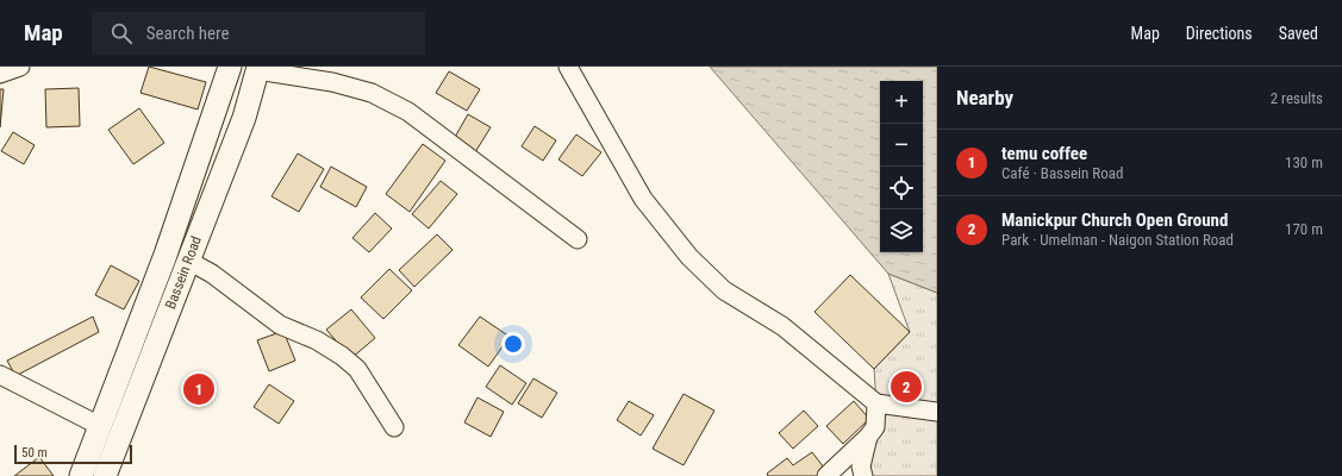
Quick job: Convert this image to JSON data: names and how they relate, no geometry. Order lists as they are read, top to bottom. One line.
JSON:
{"streets":{"main road":["Bassein Road"]},"scale_bar":"50 m","page":{"header":"Map","search":"Search here","nav":["Map","Directions","Saved"],"heading":["Nearby","2 results"],"map_buttons":["+","−"],"list":[{"mark":"1","name":"temu coffee","note":"Café · Bassein Road","value":"130 m"},{"mark":"2","name":"Manickpur Church Open Ground","note":"Park · Umelman - Naigon Station Road","value":"170 m"}],"pins":["2","1"],"scale":"50 m"}}
